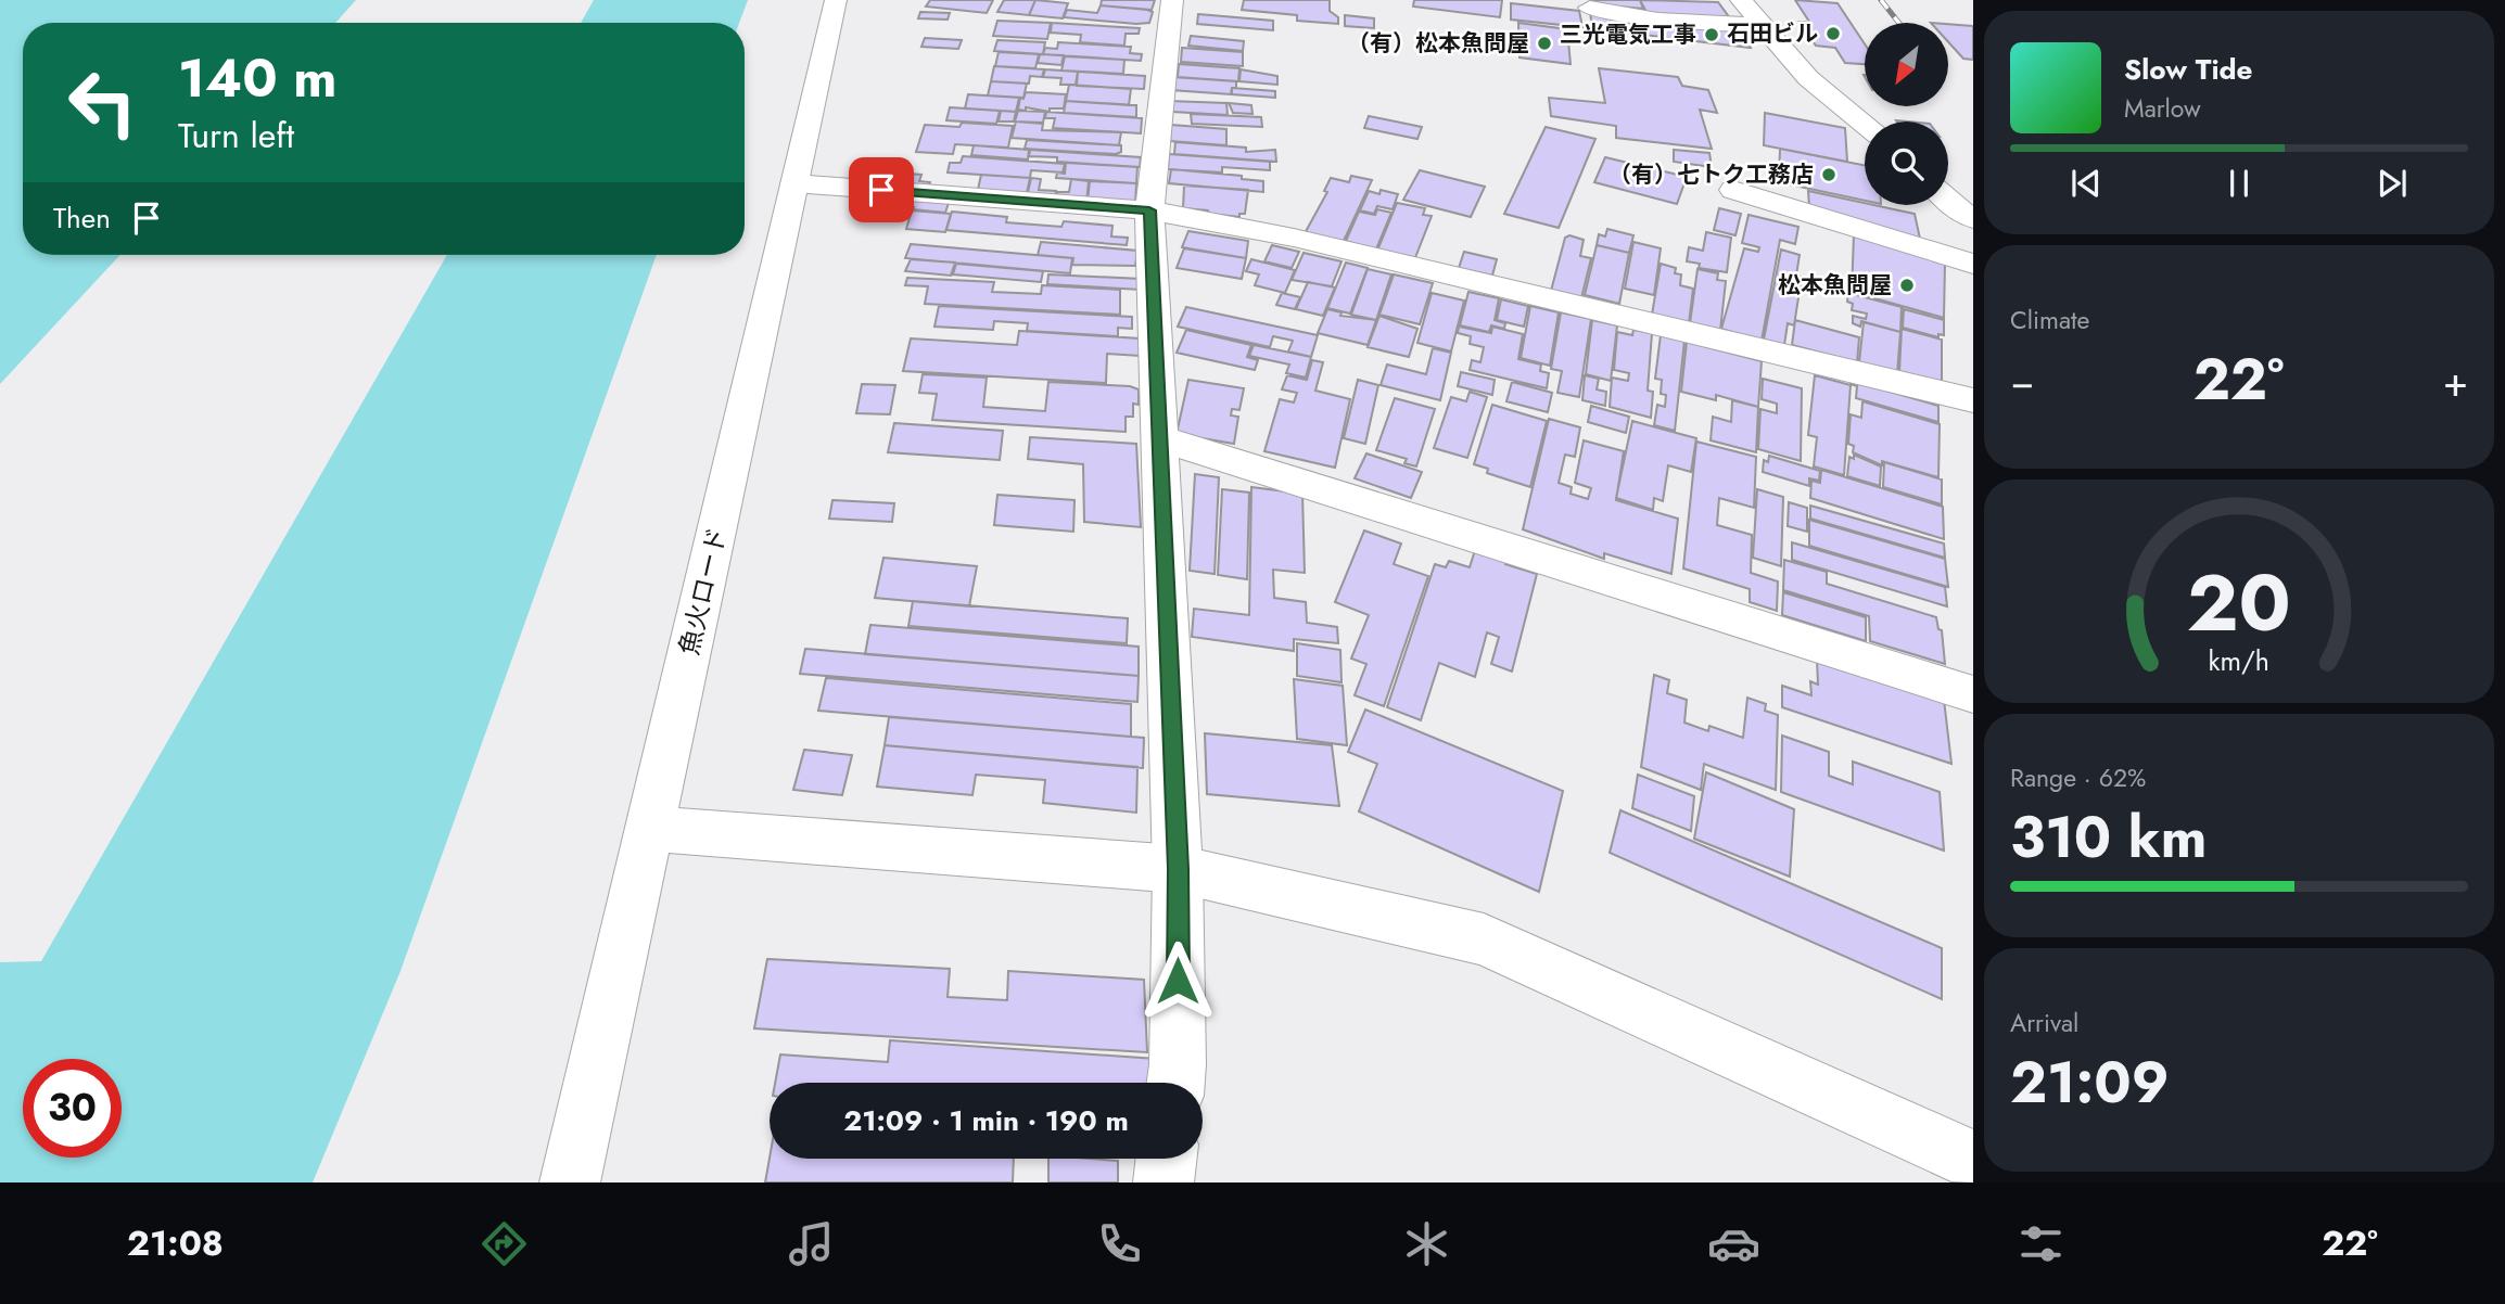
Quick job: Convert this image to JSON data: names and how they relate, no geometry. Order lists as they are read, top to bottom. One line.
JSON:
{"streets":{"street":["魚火ロード"]},"places":["石田ビル","三光電気工事","（有）松本魚問屋","（有）七トク工務店","松本魚問屋"],"north":"bottom left","page":{"turn":["140 m","Turn left"],"song":["Slow Tide","Marlow"],"then":"Then","tile":["Climate",["Range · 62%","310 km"],["Arrival","21:09"]],"heat":["−","22°","+"],"limit":"30","trip":"21:09 · 1 min · 190 m","tabs":["21:08","22°"],"gauge":["20","km/h"]}}
